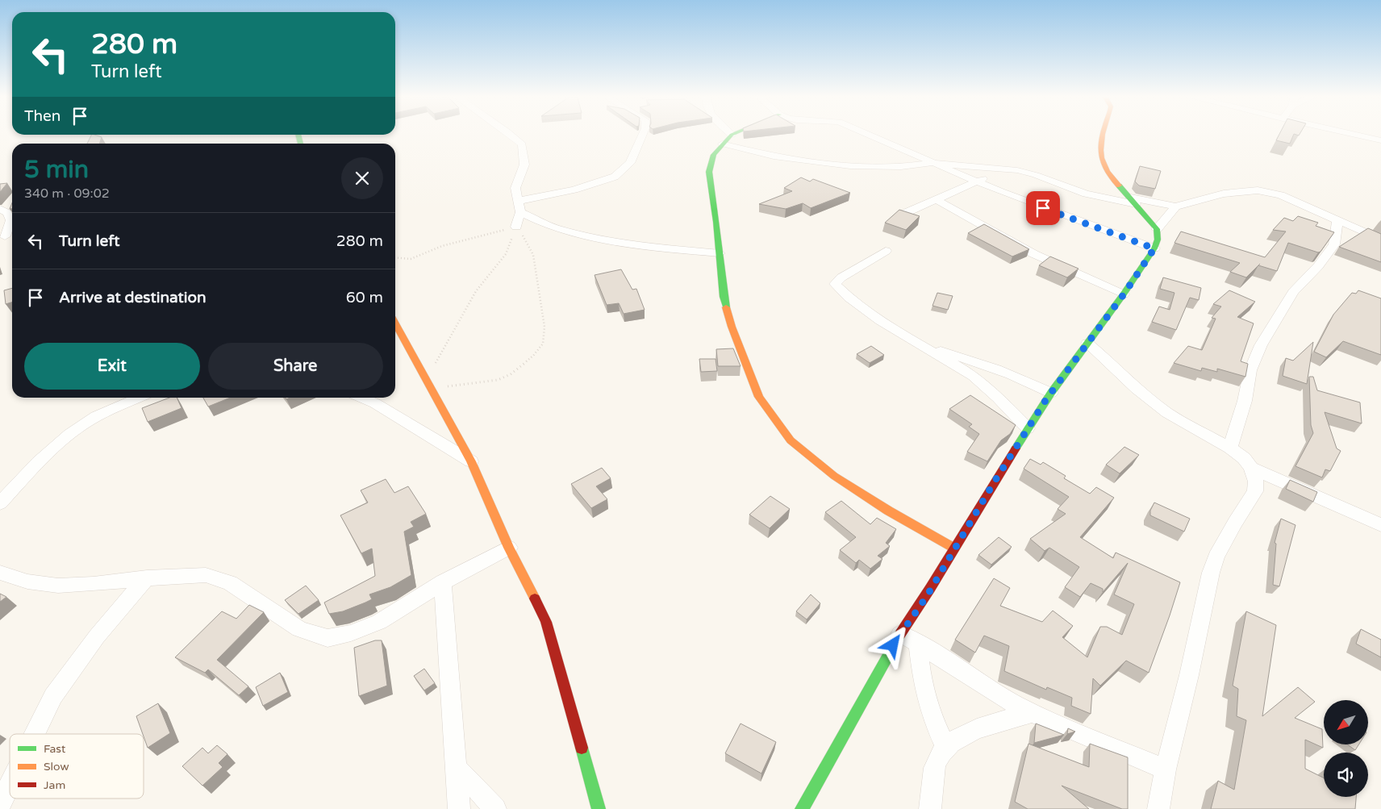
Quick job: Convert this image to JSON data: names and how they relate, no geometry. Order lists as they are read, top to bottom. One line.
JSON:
{"legend":["Fast","Slow","Jam"],"north":"bottom left","page":{"turn":["280 m","Turn left"],"then":"Then","heading":["5 min","340 m · 09:02"],"list":[{"name":"Turn left","value":"280 m"},{"name":"Arrive at destination","value":"60 m"}],"buttons":["Exit","Share"]}}
